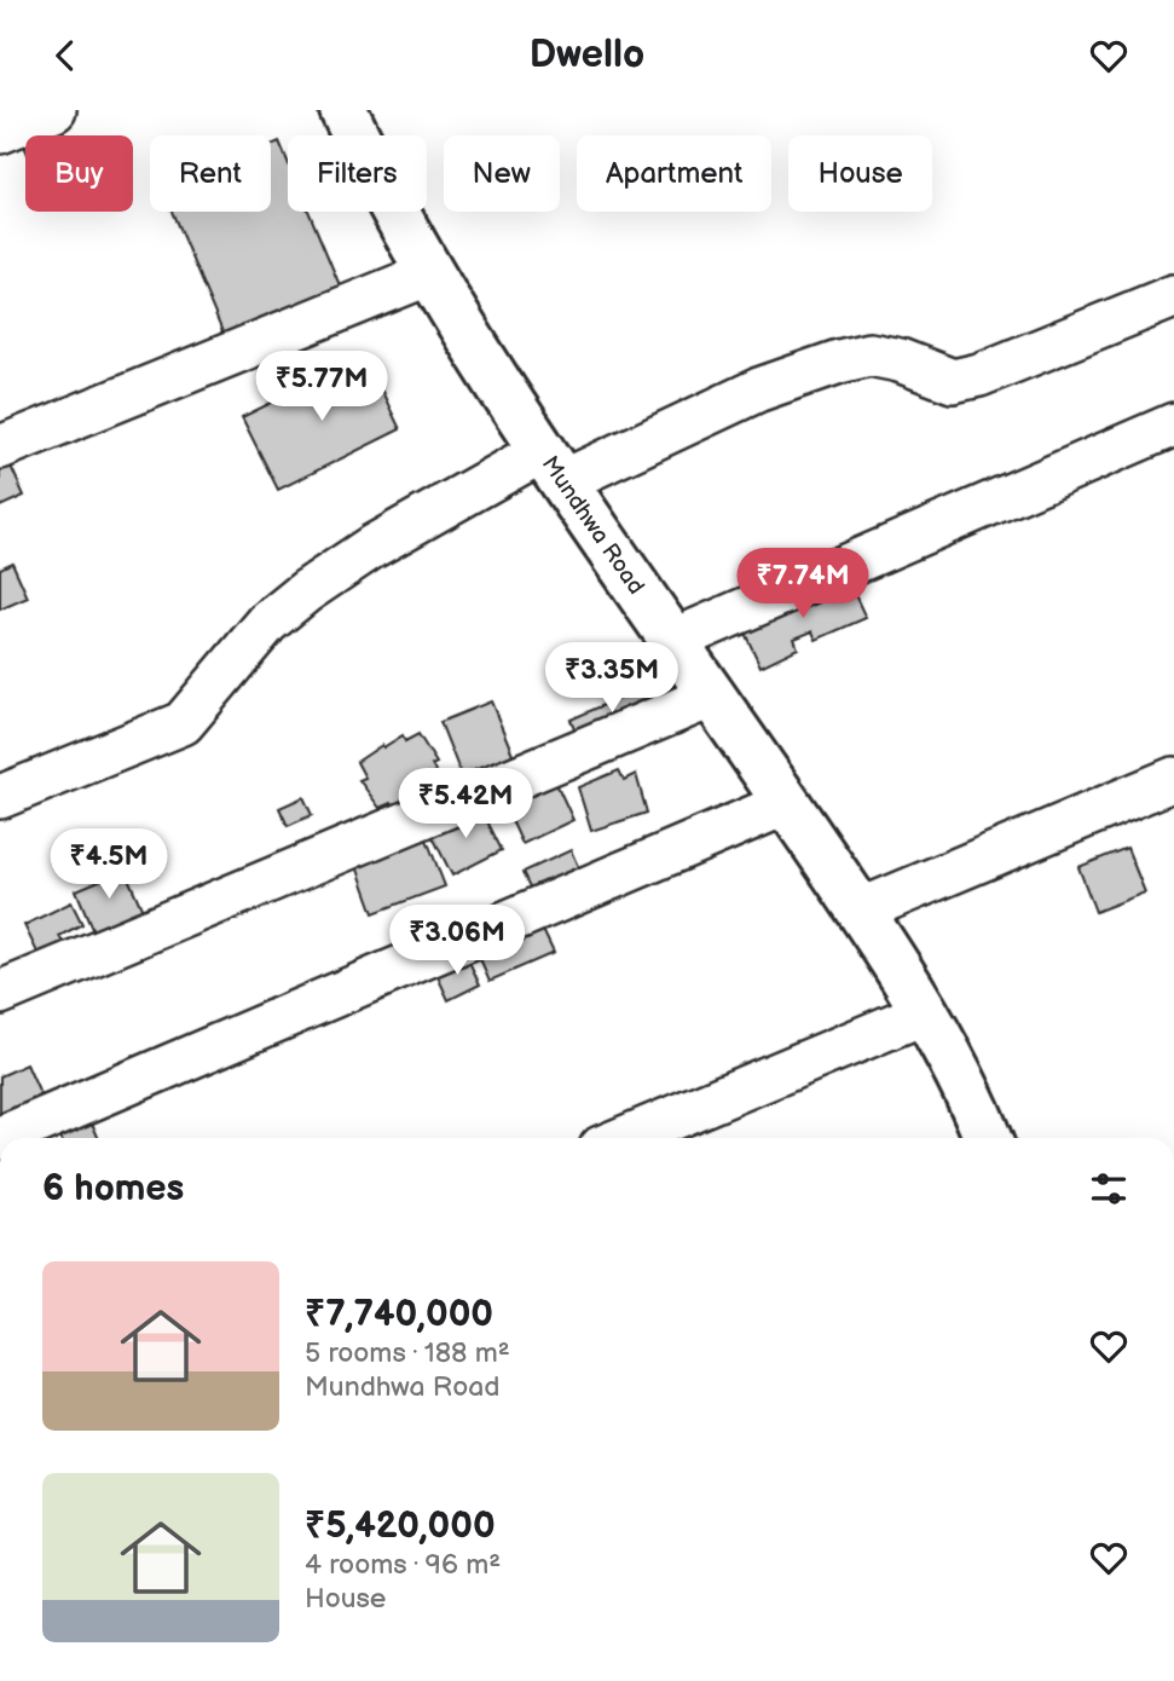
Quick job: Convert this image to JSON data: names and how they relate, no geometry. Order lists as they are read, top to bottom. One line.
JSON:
{"streets":{"main road":["Mundhwa Road"]},"page":{"header":"Dwello","chip":["Buy","Rent","Filters","New","Apartment","House"],"price":["₹5.77M","₹7.74M","₹3.35M","₹5.42M","₹4.5M","₹3.06M"],"heading":"6 homes","list":[{"name":"₹7,740,000","note":"5 rooms · 188 m² · Mundhwa Road"},{"name":"₹5,420,000","note":"4 rooms · 96 m² · House"}]}}
